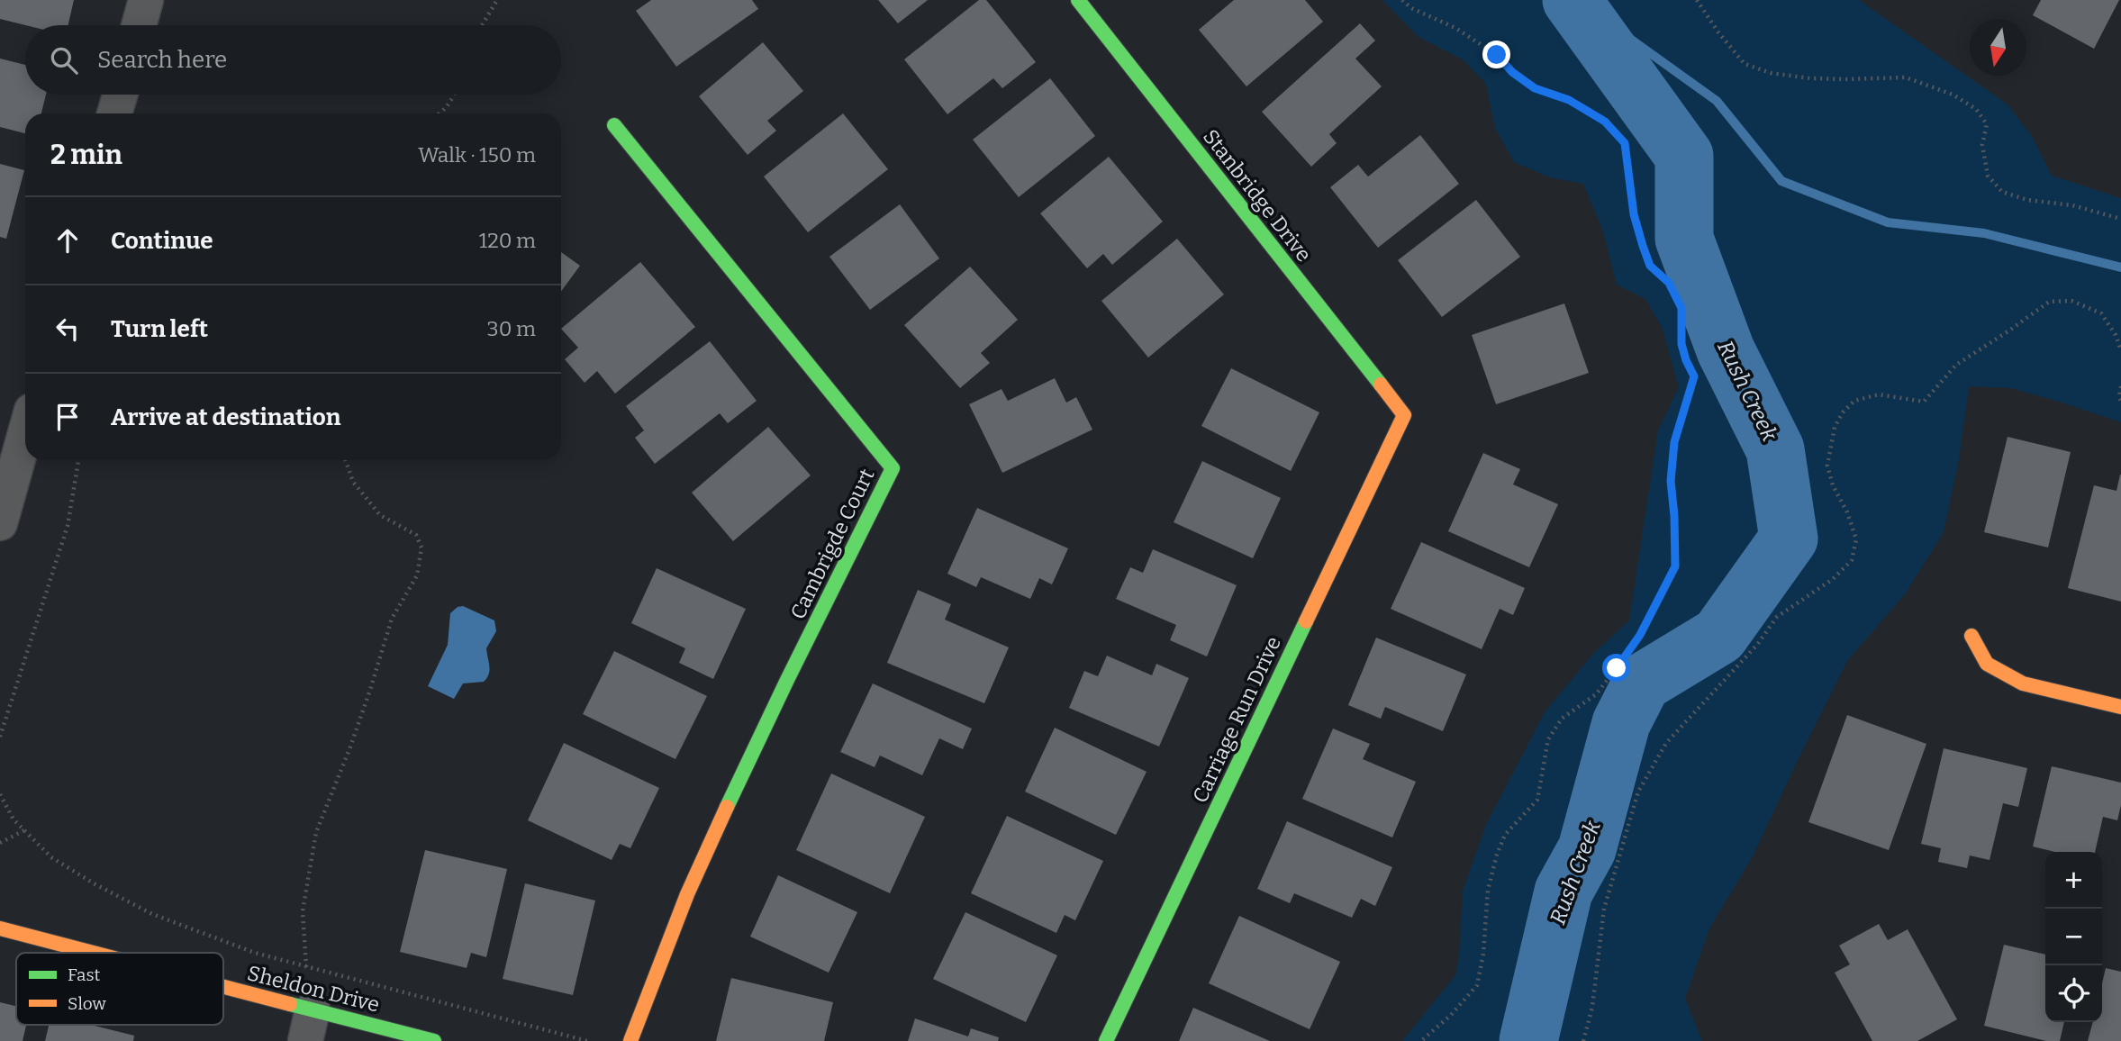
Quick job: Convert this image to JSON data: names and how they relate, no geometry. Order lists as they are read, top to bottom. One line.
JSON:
{"streets":{"street":["Stanbridge Drive","Cambrigde Court","Carriage Run Drive","Sheldon Drive"]},"crossings":[["Stanbridge Drive","Carriage Run Drive"]],"water":["Rush Creek"],"legend":["Fast","Slow"],"north":"bottom","page":{"search":"Search here","heading":["2 min","Walk · 150 m"],"list":[["Continue","120 m"],["Turn left","30 m"],"Arrive at destination"],"map_buttons":["+","−"]}}
